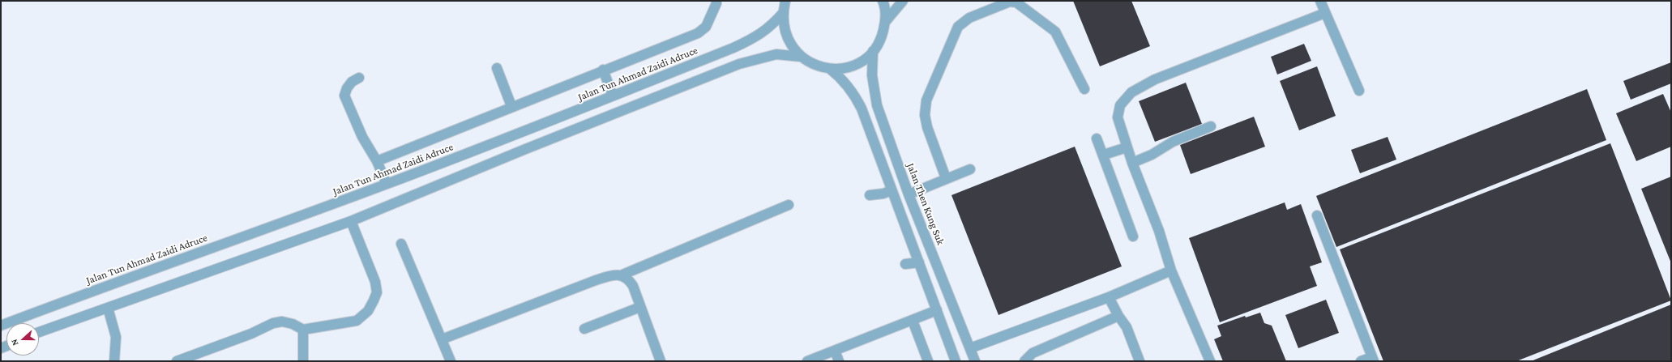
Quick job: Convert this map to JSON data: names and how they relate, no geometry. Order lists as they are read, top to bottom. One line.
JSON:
{"streets":{"street":["Jalan Tun Ahmad Zaidi Adruce","Jalan Then Kung Suk"]},"north":"left"}
